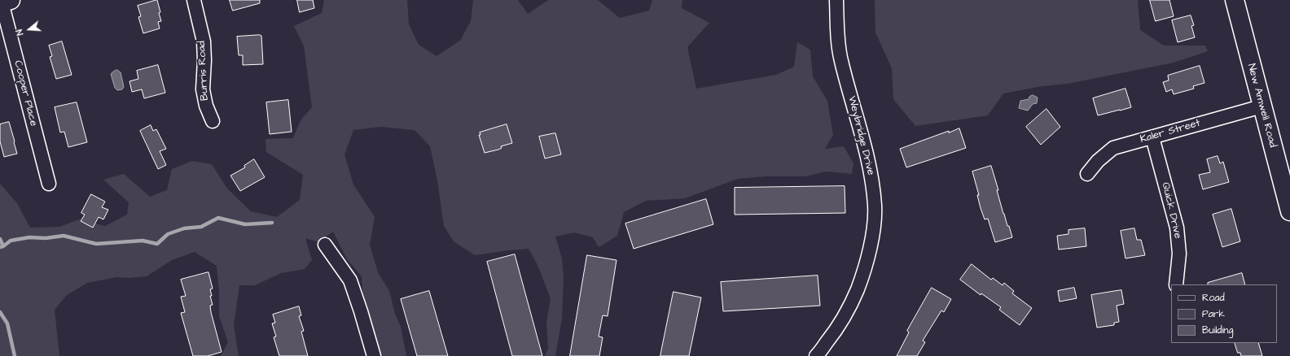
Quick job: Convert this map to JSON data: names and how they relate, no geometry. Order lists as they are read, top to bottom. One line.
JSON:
{"streets":{"street":["Burris Road","Cooper Place","New Amwell Road","Kaler Street","Weybridge Drive","Quick Drive"]},"crossings":[["New Amwell Road","Kaler Street"],["Kaler Street","Quick Drive"]],"legend":["Road","Park","Building"],"north":"left"}
